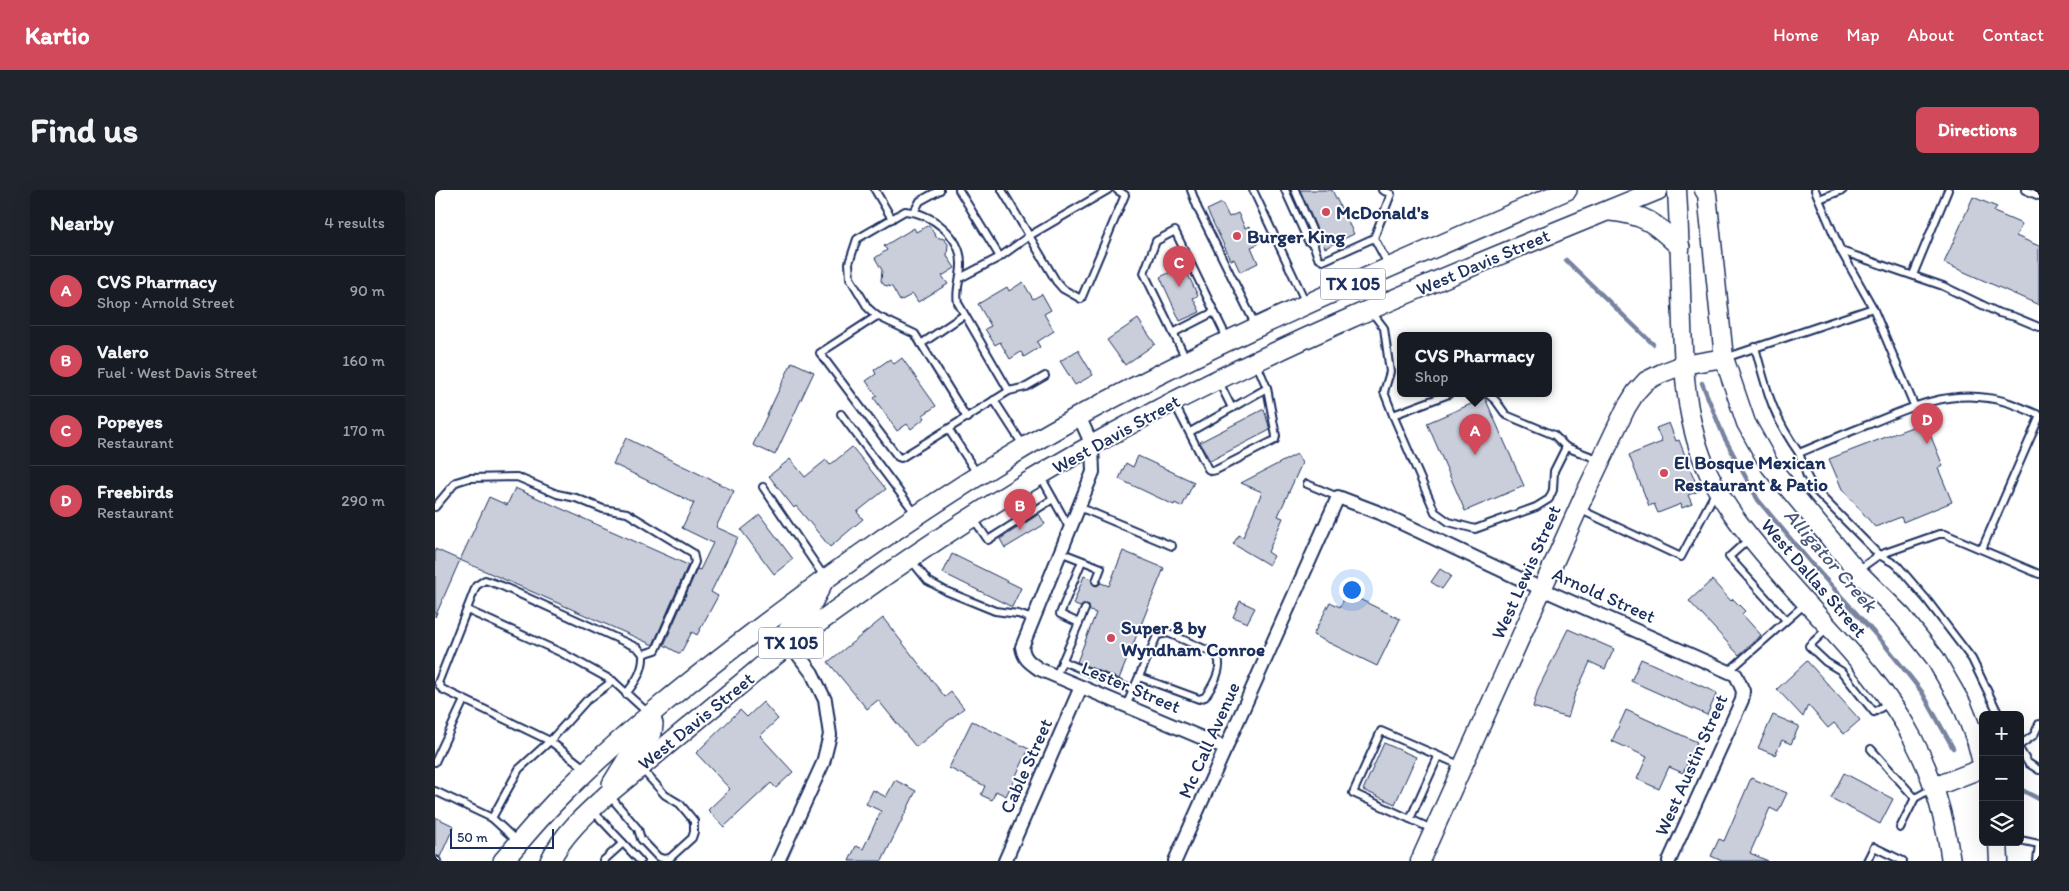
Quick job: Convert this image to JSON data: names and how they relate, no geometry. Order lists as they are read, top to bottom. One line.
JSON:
{"streets":{"main road":["West Davis Street","TX 105"],"street":["West Lewis Street","West Dallas Street","Arnold Street","Lester Street","Mc Call Avenue","West Austin Street","Cable Street"]},"crossings":[["West Lewis Street","West Dallas Street"],["West Lewis Street","Arnold Street"],["Arnold Street","Mc Call Avenue"],["Arnold Street","West Austin Street"],["Lester Street","Mc Call Avenue"],["Lester Street","Cable Street"]],"water":["Alligator Creek"],"places":["McDonald's","Burger King","El Bosque Mexican Restaurant & Patio","Super 8 by Wyndham Conroe"],"scale_bar":"50 m","page":{"header":"Kartio","nav":["Home","Map","About","Contact"],"buttons":"Directions","title":"Find us","heading":["Nearby","4 results"],"pins":["C","D","A","B"],"list":[{"mark":"A","name":"CVS Pharmacy","note":"Shop · Arnold Street","value":"90 m"},{"mark":"B","name":"Valero","note":"Fuel · West Davis Street","value":"160 m"},{"mark":"C","name":"Popeyes","note":"Restaurant","value":"170 m"},{"mark":"D","name":"Freebirds","note":"Restaurant","value":"290 m"}],"popup":["CVS Pharmacy","Shop"],"map_buttons":["+","−"],"scale":"50 m"}}
